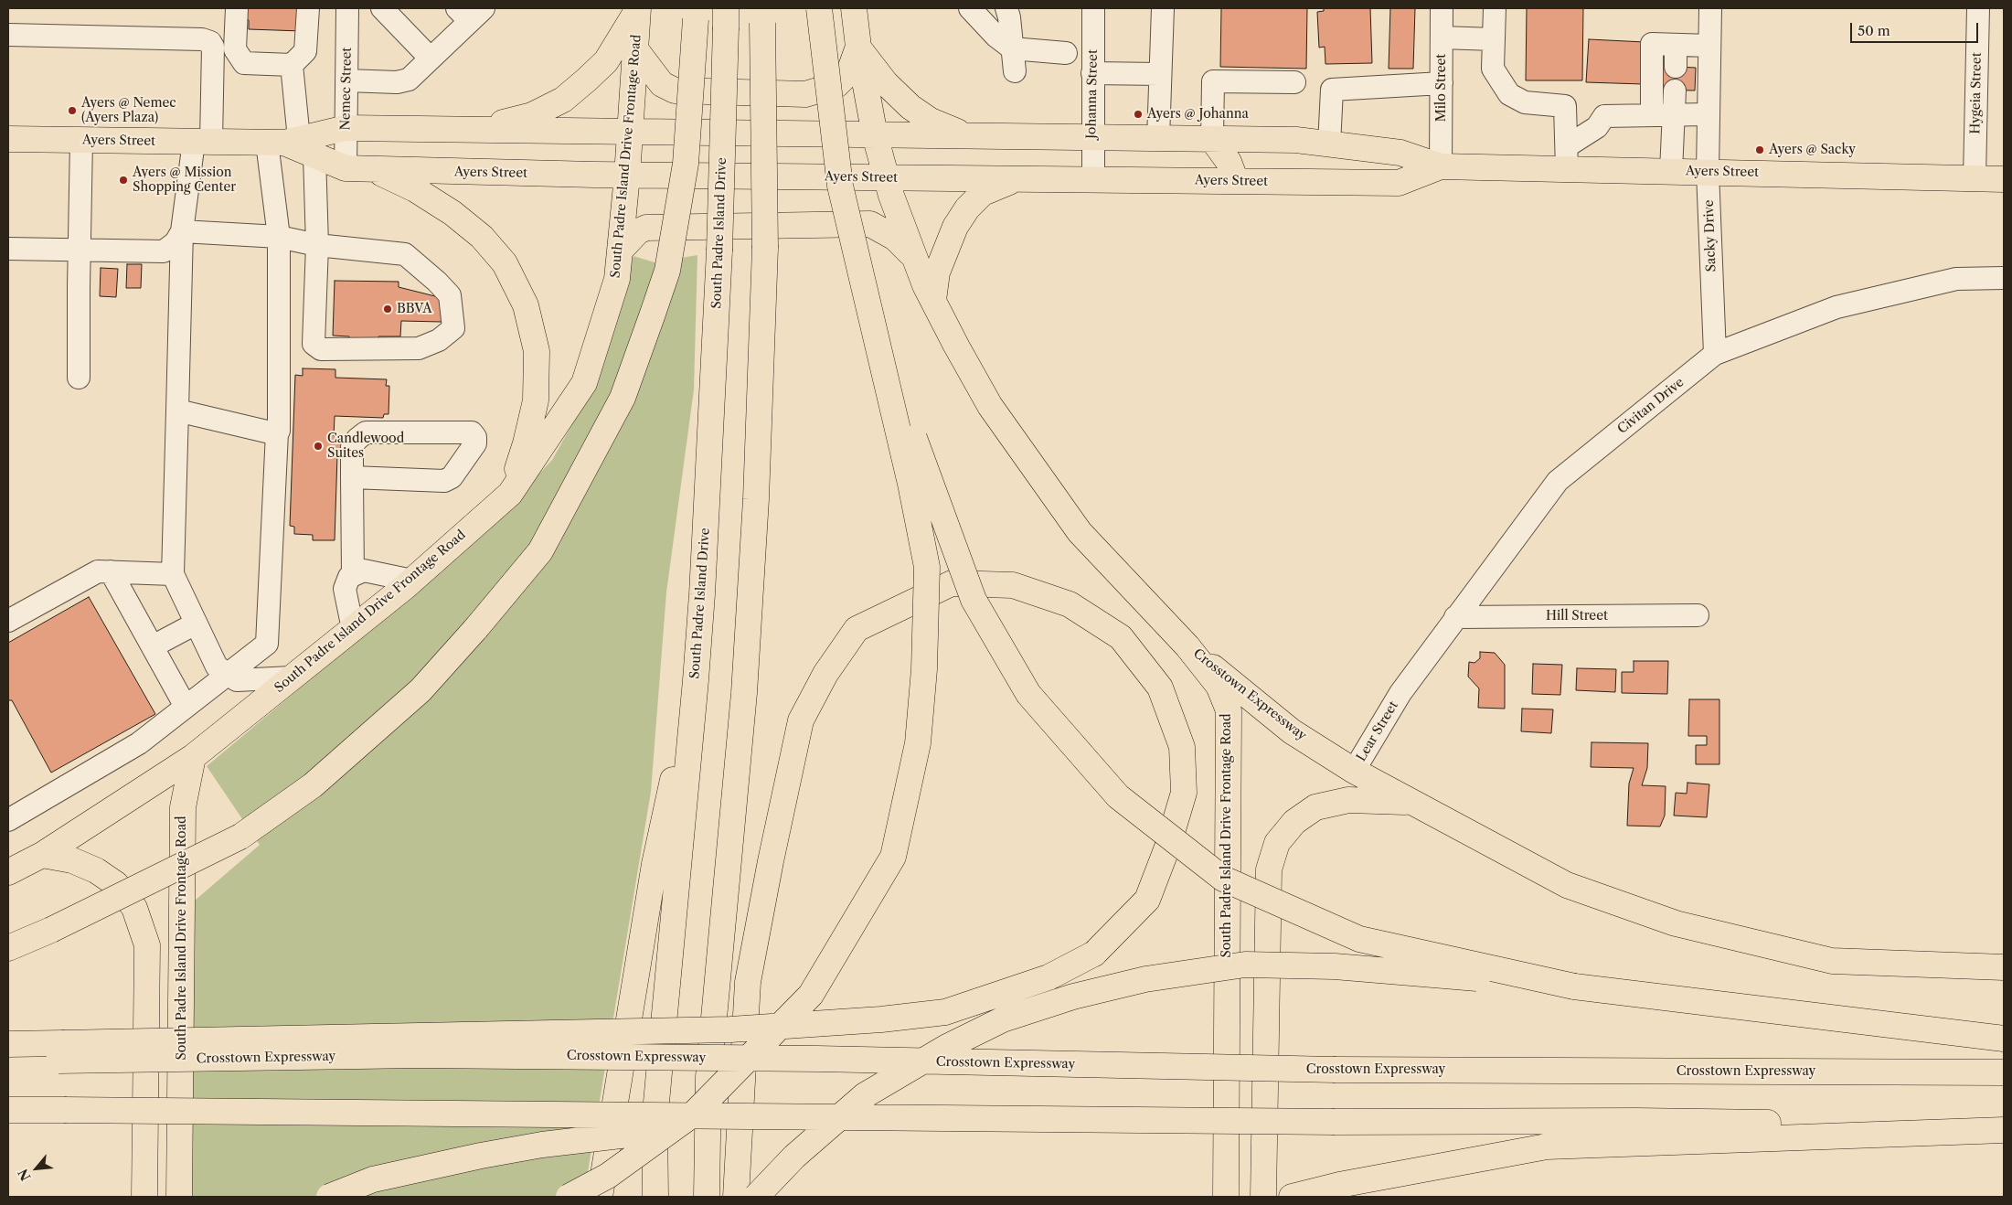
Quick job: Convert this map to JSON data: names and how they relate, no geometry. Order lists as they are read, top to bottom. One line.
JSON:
{"streets":{"main road":["Ayers Street","South Padre Island Drive Frontage Road","South Padre Island Drive","Crosstown Expressway"],"street":["Milo Street","Nemec Street","Hygeia Street","Johanna Street","Sacky Drive","Civitan Drive","Hill Street","Lear Street"]},"crossings":[["Milo Street","Ayers Street"],["Nemec Street","Ayers Street"],["Hygeia Street","Ayers Street"],["Johanna Street","Ayers Street"],["Ayers Street","South Padre Island Drive Frontage Road"],["Ayers Street","Sacky Drive"],["South Padre Island Drive Frontage Road","Crosstown Expressway"],["Sacky Drive","Civitan Drive"],["Civitan Drive","Hill Street"],["Civitan Drive","Lear Street"],["Crosstown Expressway","Lear Street"]],"places":["Ayers @ Nemec (Ayers Plaza)","Ayers @ Johanna","Ayers @ Sacky","Ayers @ Mission Shopping Center","BBVA","Candlewood Suites"],"scale_bar":"50 m","north":"bottom left"}
